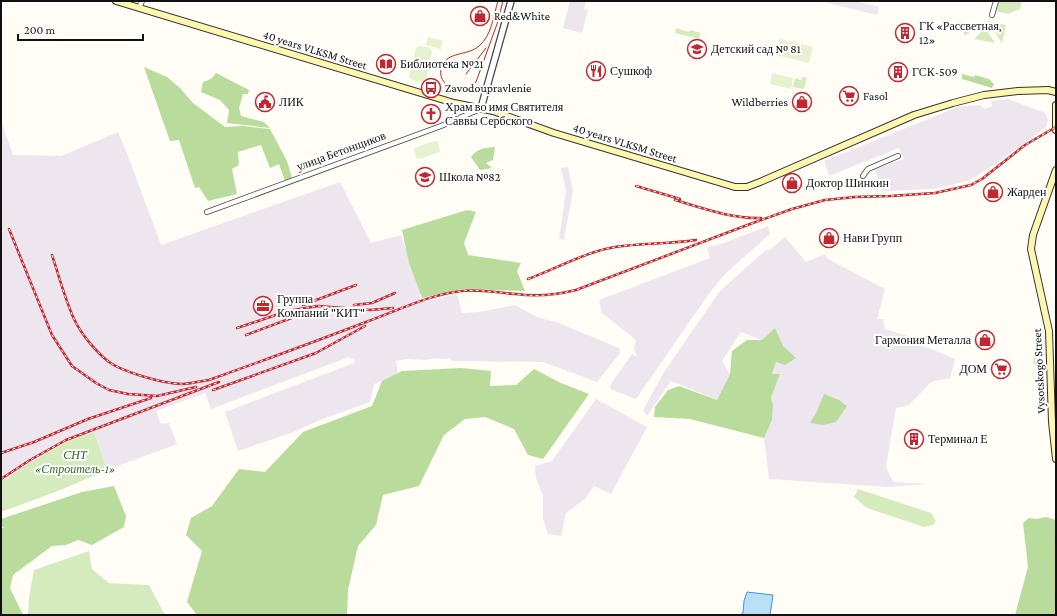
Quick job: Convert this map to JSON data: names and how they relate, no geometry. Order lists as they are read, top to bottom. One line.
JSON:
{"streets":{"main road":["40 years VLKSM Street"],"street":["улица Бетонщиков"]},"crossings":[["40 years VLKSM Street","улица Бетонщиков"]],"parks":["СНТ «Строитель-1»"],"places":{"shop":["Red&White","Wildberries","Доктор Шинкин","Жарден","Нави Групп","Гармония Металла"],"building":["ГК «Рассветная, 12»","ГСК-509","Терминал Е"],"school or university":["Детский сад № 81","Школа №82"],"library":["Библиотека №21"],"restaurant":["Сушкоф"],"bus stop":["Zavodoupravlenie"],"supermarket":["Fasol","ДОМ"],"public building":["ЛИК"],"church":["Храм во имя Святителя Саввы Сербского"],"office":["Группа Компаний \"КИТ\""]},"scale_bar":"200 m"}
